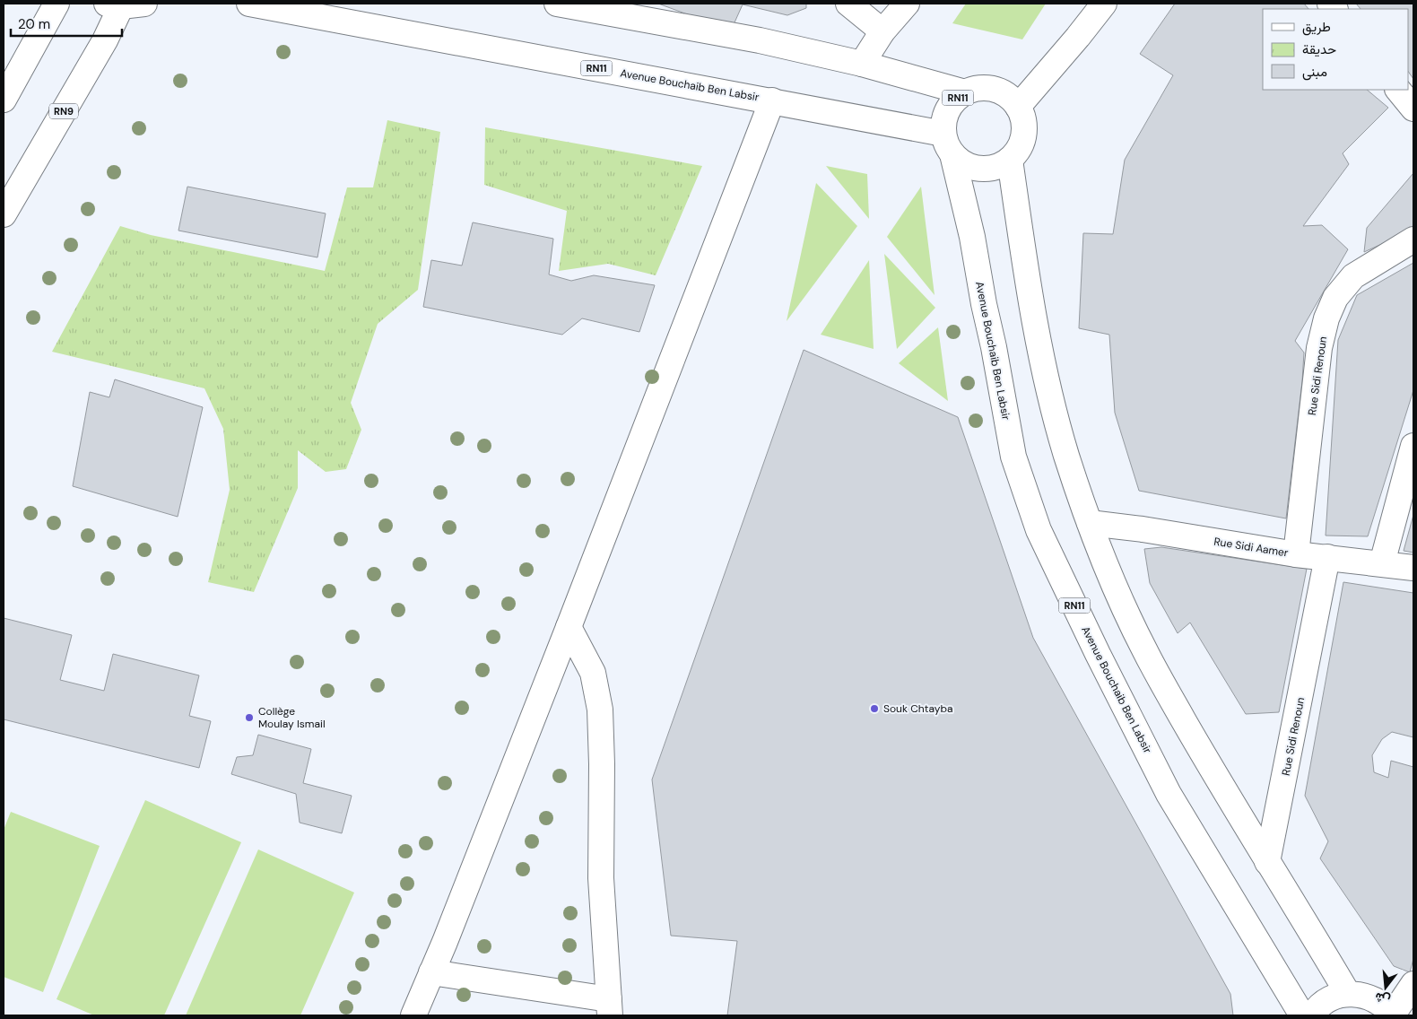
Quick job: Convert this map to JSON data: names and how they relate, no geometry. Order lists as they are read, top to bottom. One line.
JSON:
{"streets":{"main road":["RN11","Avenue Bouchaib Ben Labsir","RN9","Rue Sidi Renoun","Rue Sidi Aamer"]},"crossings":[["RN11","Avenue Bouchaib Ben Labsir"],["Rue Sidi Renoun","Rue Sidi Aamer"]],"places":["Souk Chtayba","Collège Moulay Ismail"],"legend":["طريق","حديقة","مبنى"],"scale_bar":"20 m","north":"bottom"}
